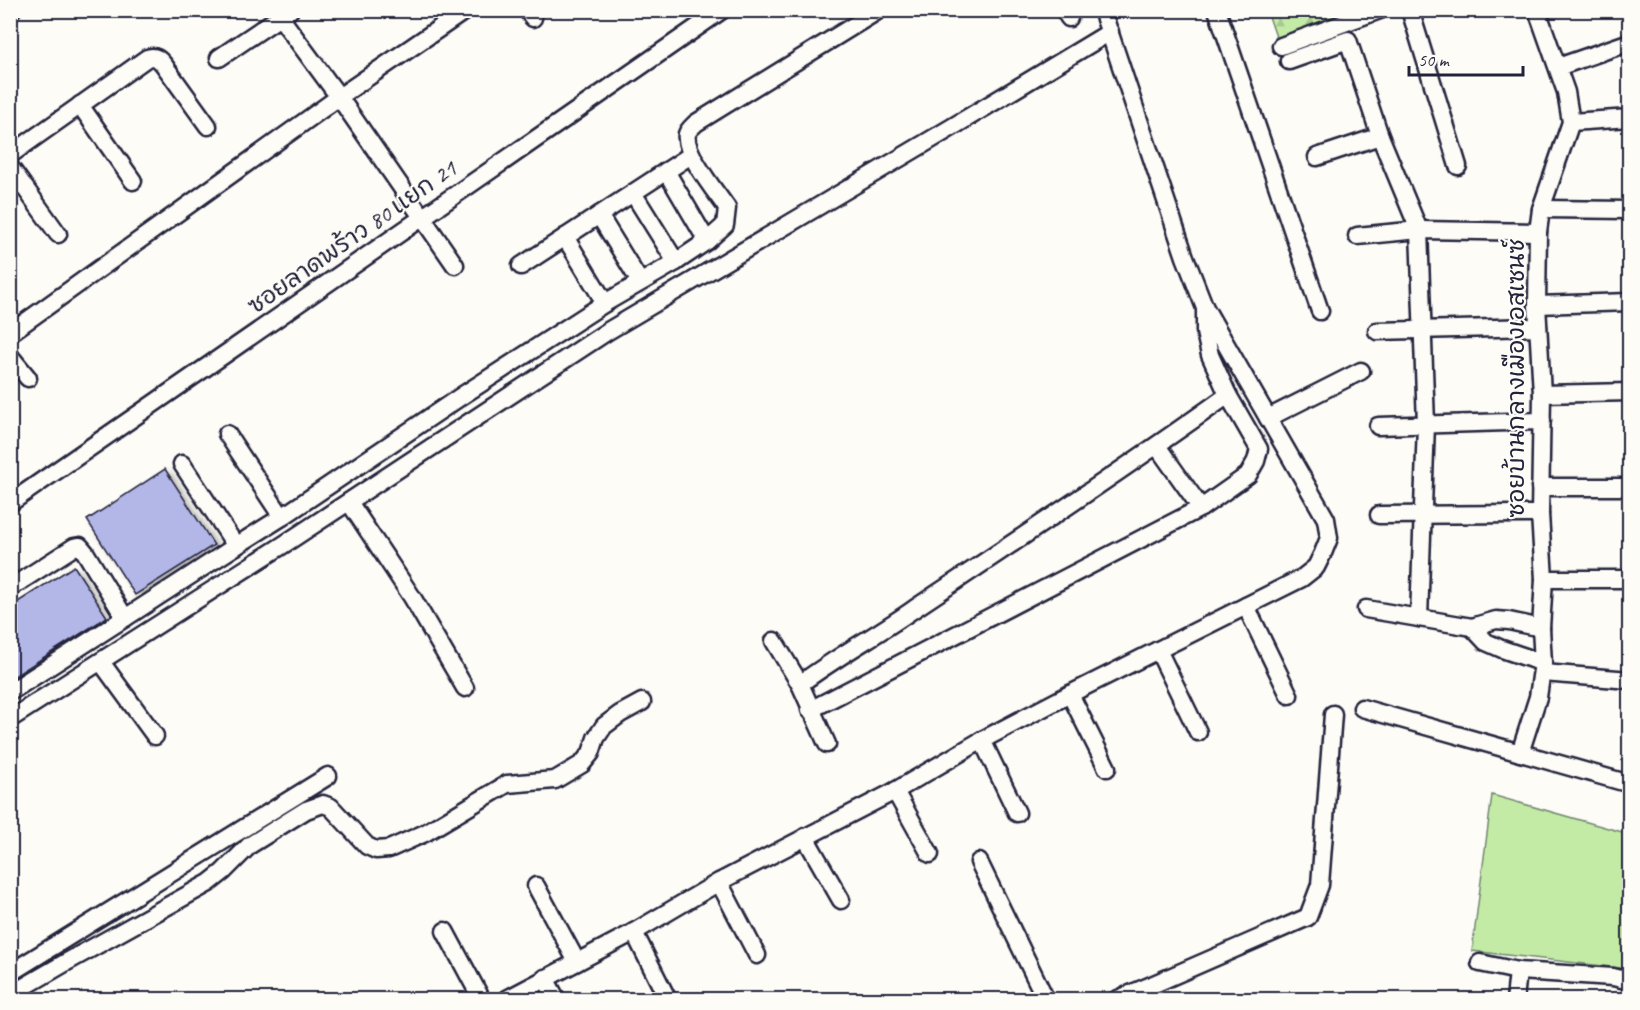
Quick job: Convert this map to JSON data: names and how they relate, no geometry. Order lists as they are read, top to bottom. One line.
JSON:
{"streets":{"street":["ซอยลาดพร้าว 80 แยก 21","ซอยบ้านกลางเมืองเอสเซนซ์"]},"scale_bar":"50 m"}
